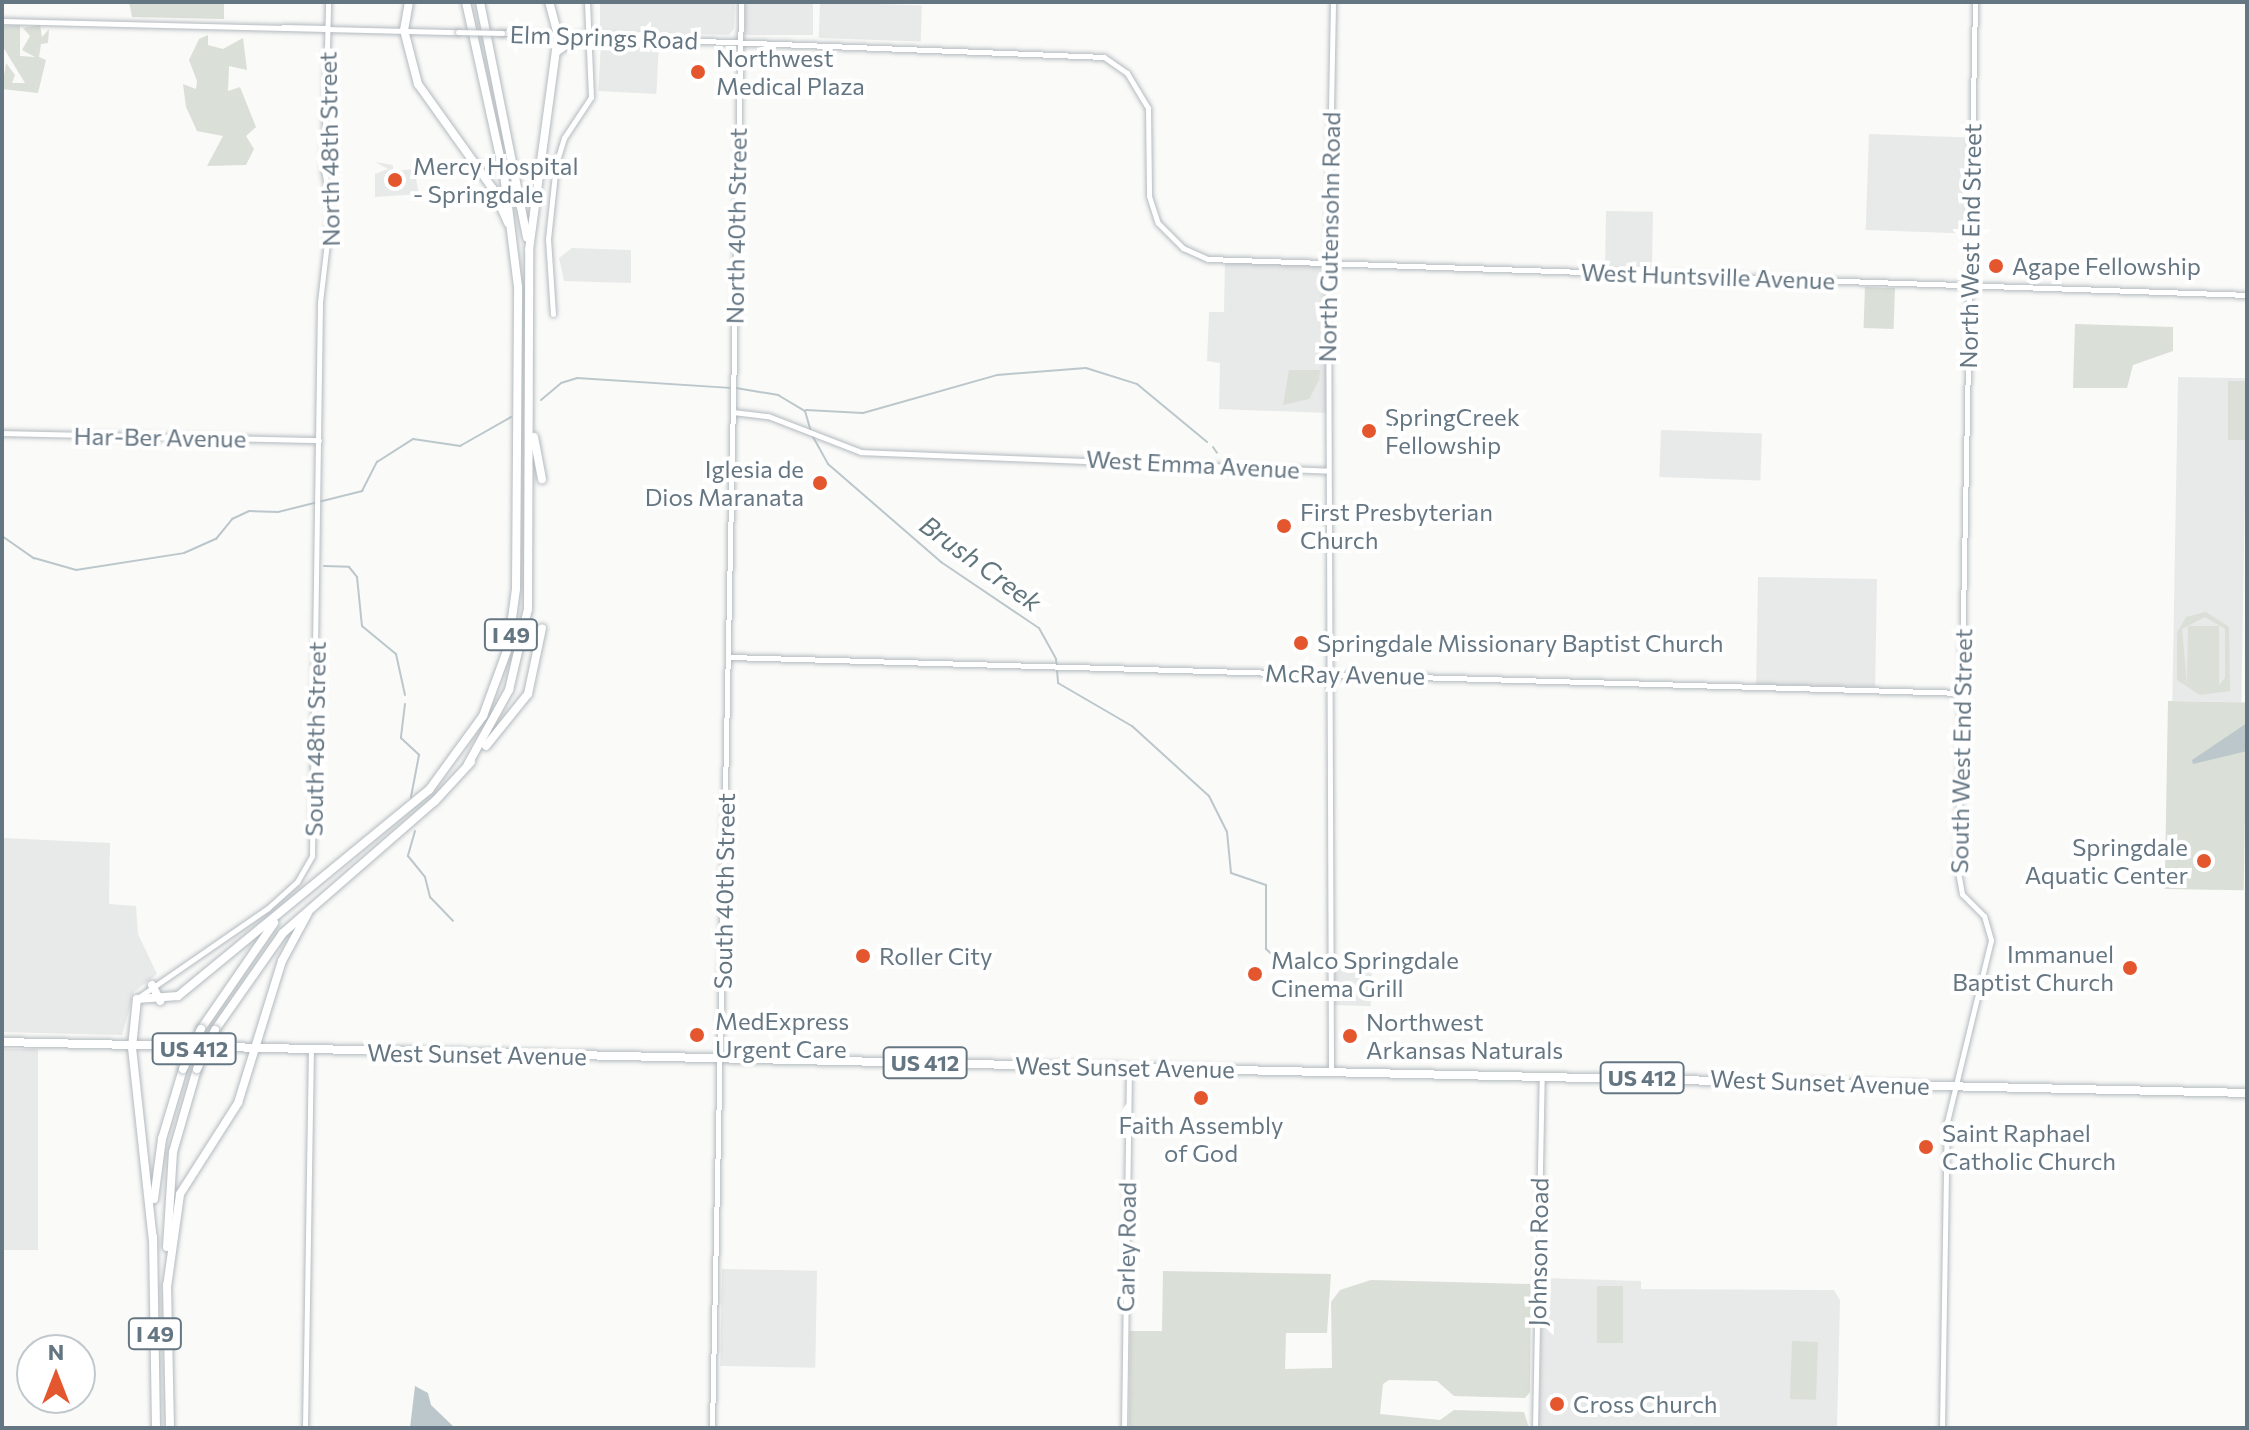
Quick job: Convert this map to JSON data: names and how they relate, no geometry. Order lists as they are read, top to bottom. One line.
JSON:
{"streets":{"highway":["I 49","US 412","West Sunset Avenue"],"street":["Elm Springs Road","North 48th Street","North 40th Street","North Gutensohn Road","North West End Street","West Huntsville Avenue","Har-Ber Avenue","West Emma Avenue","McRay Avenue","South 48th Street","South West End Street","South 40th Street","Carley Road","Johnson Road"]},"crossings":[["Elm Springs Road","North 48th Street"],["Elm Springs Road","North 40th Street"],["Elm Springs Road","West Huntsville Avenue"],["North 48th Street","Har-Ber Avenue"],["North 48th Street","South 48th Street"],["North 40th Street","West Emma Avenue"],["North 40th Street","South 40th Street"],["North Gutensohn Road","West Huntsville Avenue"],["North Gutensohn Road","West Emma Avenue"],["North Gutensohn Road","McRay Avenue"],["North Gutensohn Road","West Sunset Avenue"],["North West End Street","West Huntsville Avenue"],["North West End Street","South West End Street"],["Har-Ber Avenue","South 48th Street"],["McRay Avenue","South West End Street"],["McRay Avenue","South 40th Street"],["South West End Street","West Sunset Avenue"],["South 40th Street","West Sunset Avenue"],["West Sunset Avenue","Carley Road"],["West Sunset Avenue","Johnson Road"]],"water":["Brush Creek"],"places":["Northwest Medical Plaza","Mercy Hospital - Springdale","Agape Fellowship","SpringCreek Fellowship","Iglesia de Dios Maranata","First Presbyterian Church","Springdale Missionary Baptist Church","Springdale Aquatic Center","Roller City","Immanuel Baptist Church","Malco Springdale Cinema Grill","MedExpress Urgent Care","Northwest Arkansas Naturals","Faith Assembly of God","Saint Raphael Catholic Church","Cross Church"],"north":"top"}
